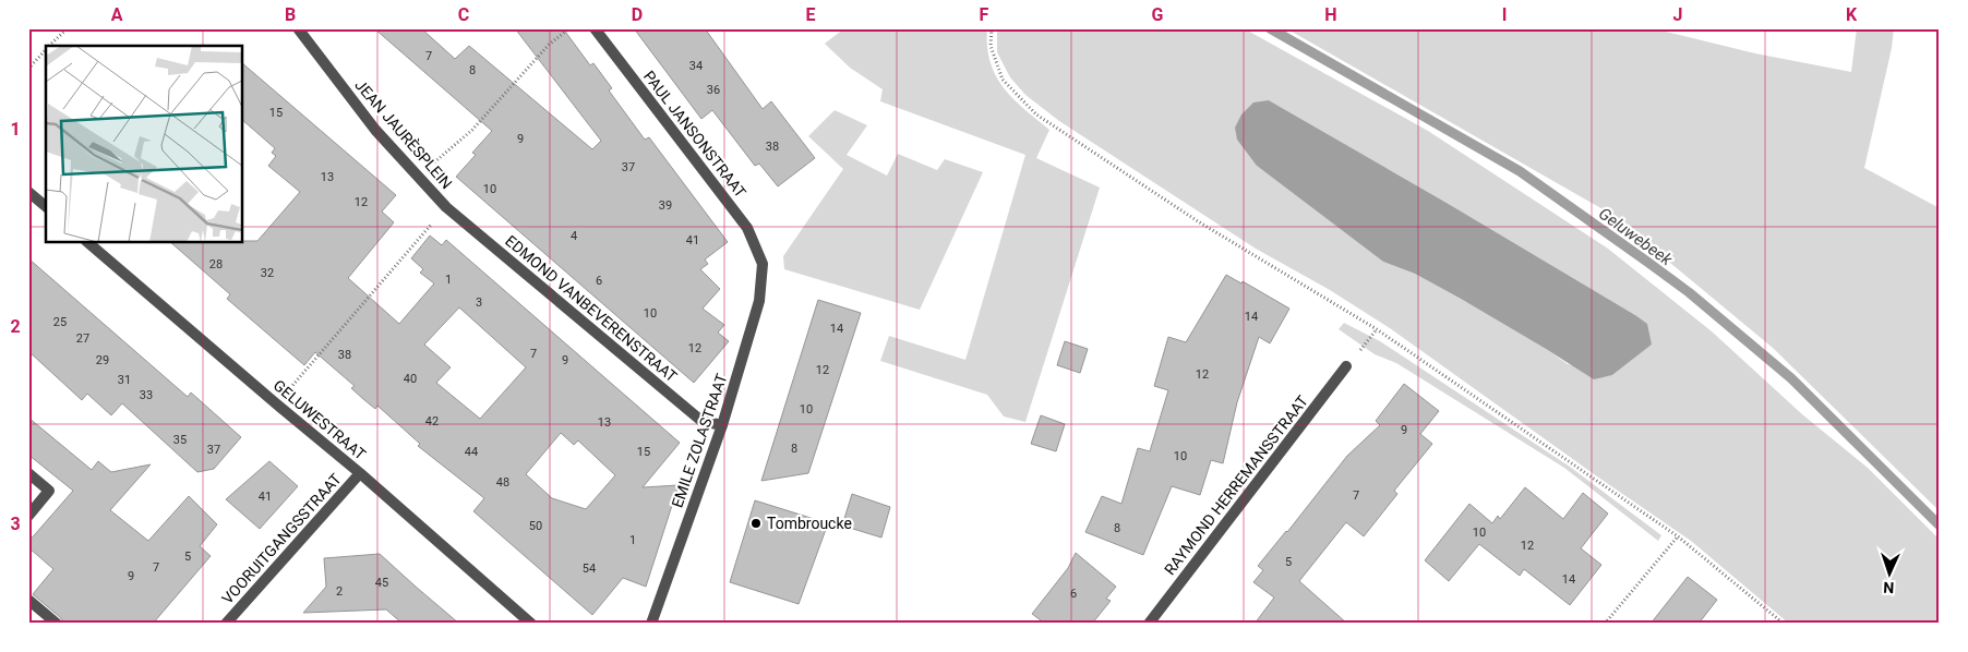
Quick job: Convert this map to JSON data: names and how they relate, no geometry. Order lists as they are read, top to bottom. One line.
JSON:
{"streets":{"street":["JEAN JAURÈSPLEIN","PAUL JANSONSTRAAT","EDMOND VANBEVERENSTRAAT","GELUWESTRAAT","EMILE ZOLASTRAAT","RAYMOND HERREMANSSTRAAT","VOORUITGANGSSTRAAT"]},"crossings":[["JEAN JAURÈSPLEIN","EDMOND VANBEVERENSTRAAT"],["PAUL JANSONSTRAAT","EMILE ZOLASTRAAT"],["EDMOND VANBEVERENSTRAAT","EMILE ZOLASTRAAT"],["GELUWESTRAAT","VOORUITGANGSSTRAAT"]],"water":["Geluwebeek"],"places":["Tombroucke"],"house_numbers":["7","34","8","36","15","9","38","37","13","10","12","39","4","41","28","32","1","6","3","10","14","25","14","27","12","7","38","29","9","12","12","40","31","33","10","42","13","9","35","8","37","44","15","10","48","7","41","50","8","10","1","12","5","5","7","54","9","14","45","2","6"],"north":"bottom","grid":{"columns":["A","B","C","D","E","F","G","H","I","J","K"],"rows":["1","2","3"]}}
